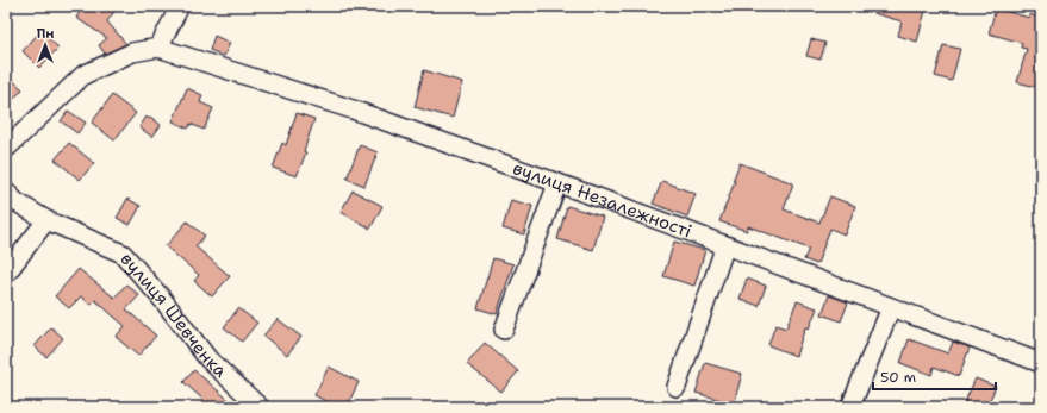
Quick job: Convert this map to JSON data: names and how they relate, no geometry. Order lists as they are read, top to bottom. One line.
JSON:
{"streets":{"street":["вулиця Незалежності","вулиця Шевченка"]},"scale_bar":"50 m","north":"top"}
